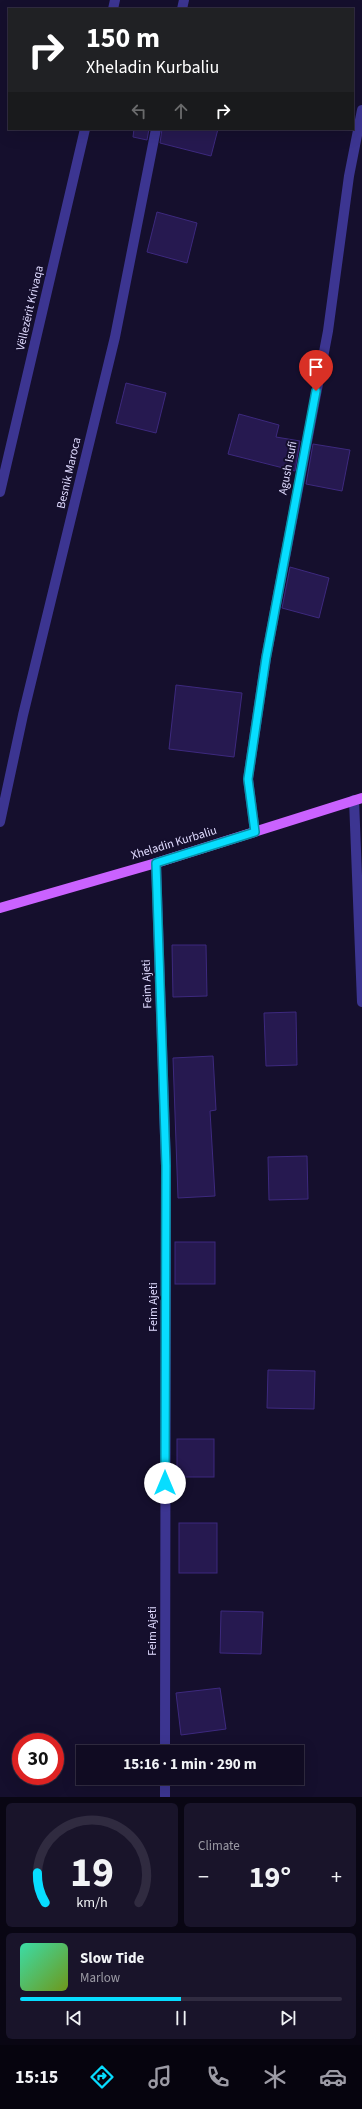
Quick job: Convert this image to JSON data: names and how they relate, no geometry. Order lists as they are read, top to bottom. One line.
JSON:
{"streets":{"main road":["Xheladin Kurbaliu"],"street":["Vëllezërit Krivaqa","Agush Isufi","Besnik Maroca","Feim Ajeti"]},"crossings":[["Agush Isufi","Xheladin Kurbaliu"],["Xheladin Kurbaliu","Feim Ajeti"]],"page":{"turn":["150 m","Xheladin Kurbaliu"],"limit":"30","trip":"15:16 · 1 min · 290 m","tile":"Climate","heat":["−","19°","+"],"song":["Slow Tide","Marlow"],"tabs":"15:15","gauge":["19","km/h"]}}
